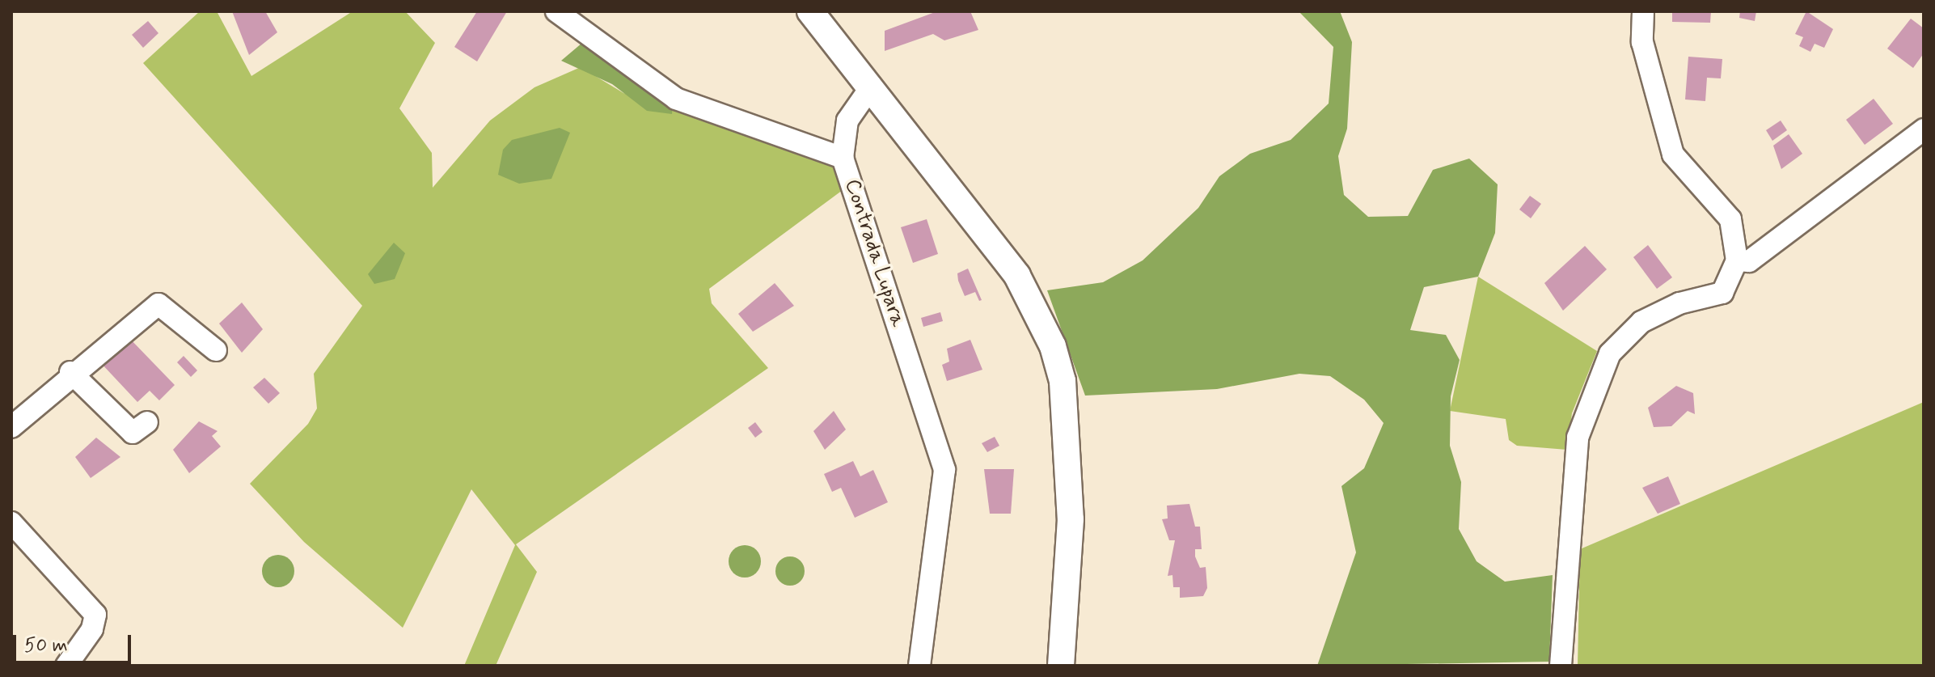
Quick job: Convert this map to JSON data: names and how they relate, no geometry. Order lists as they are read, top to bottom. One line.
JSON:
{"streets":{"street":["Contrada Lupara"]},"scale_bar":"50 m"}
